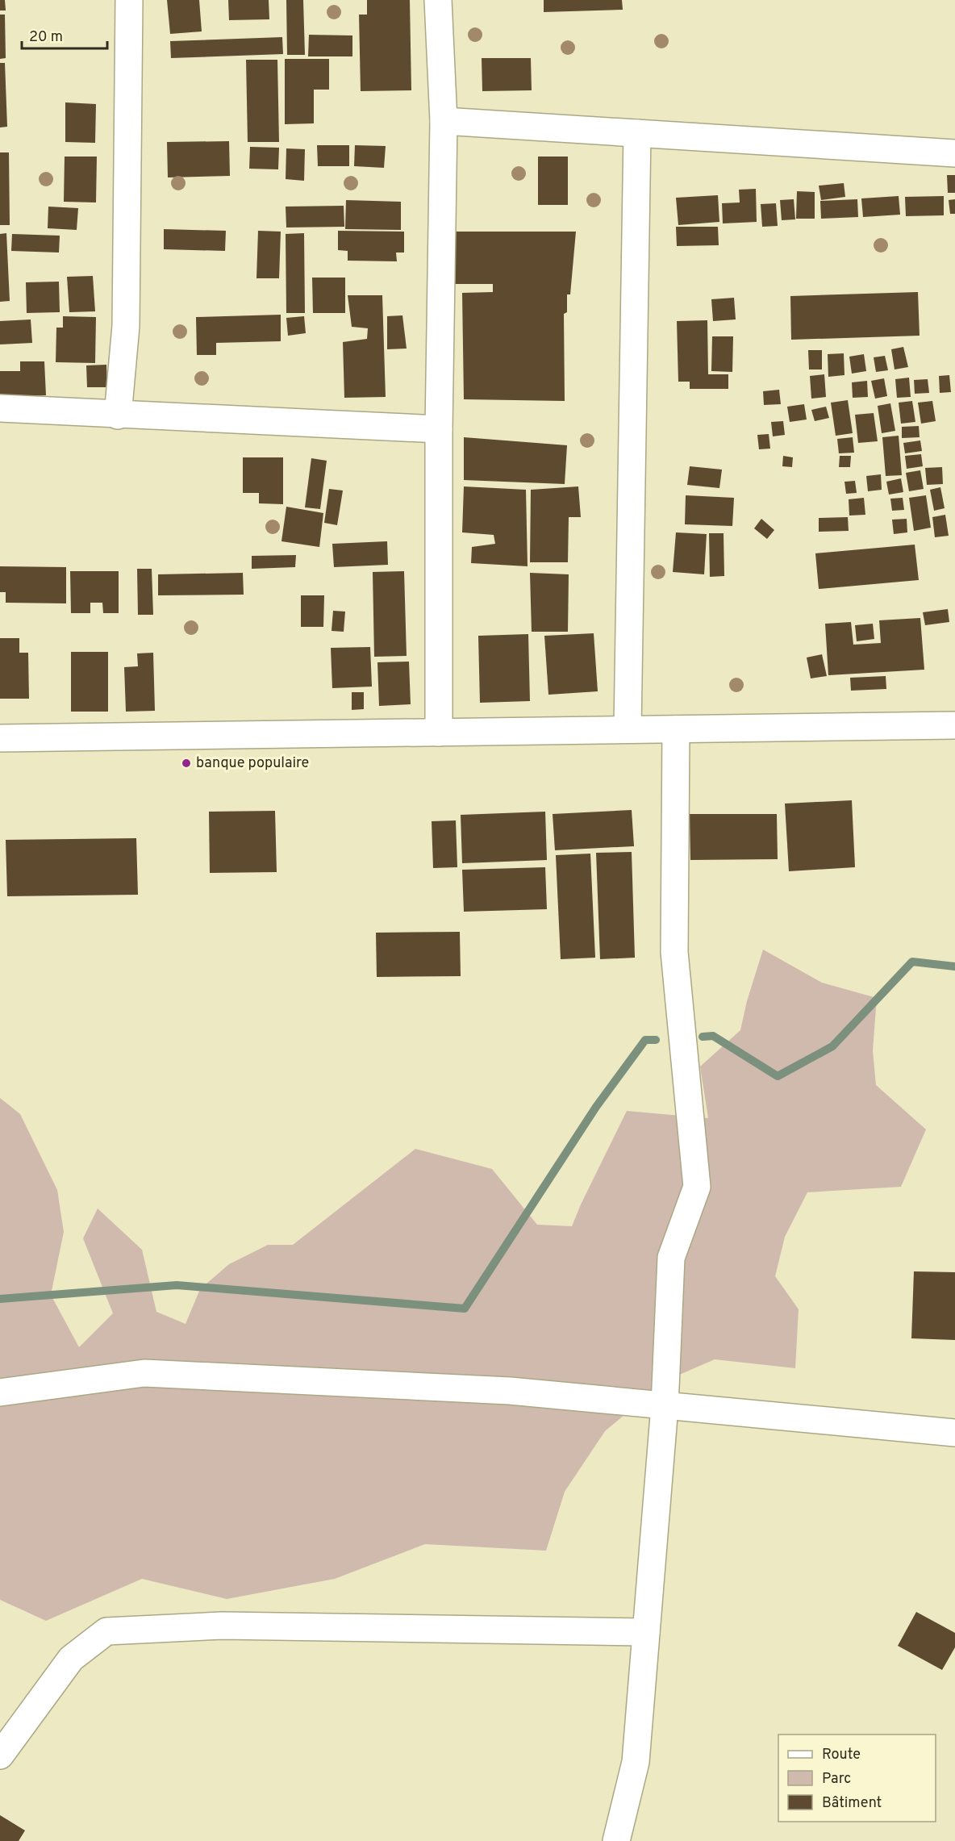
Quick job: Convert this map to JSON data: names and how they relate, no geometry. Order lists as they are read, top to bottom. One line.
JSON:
{"places":["banque populaire"],"legend":["Route","Parc","Bâtiment"],"scale_bar":"20 m"}
